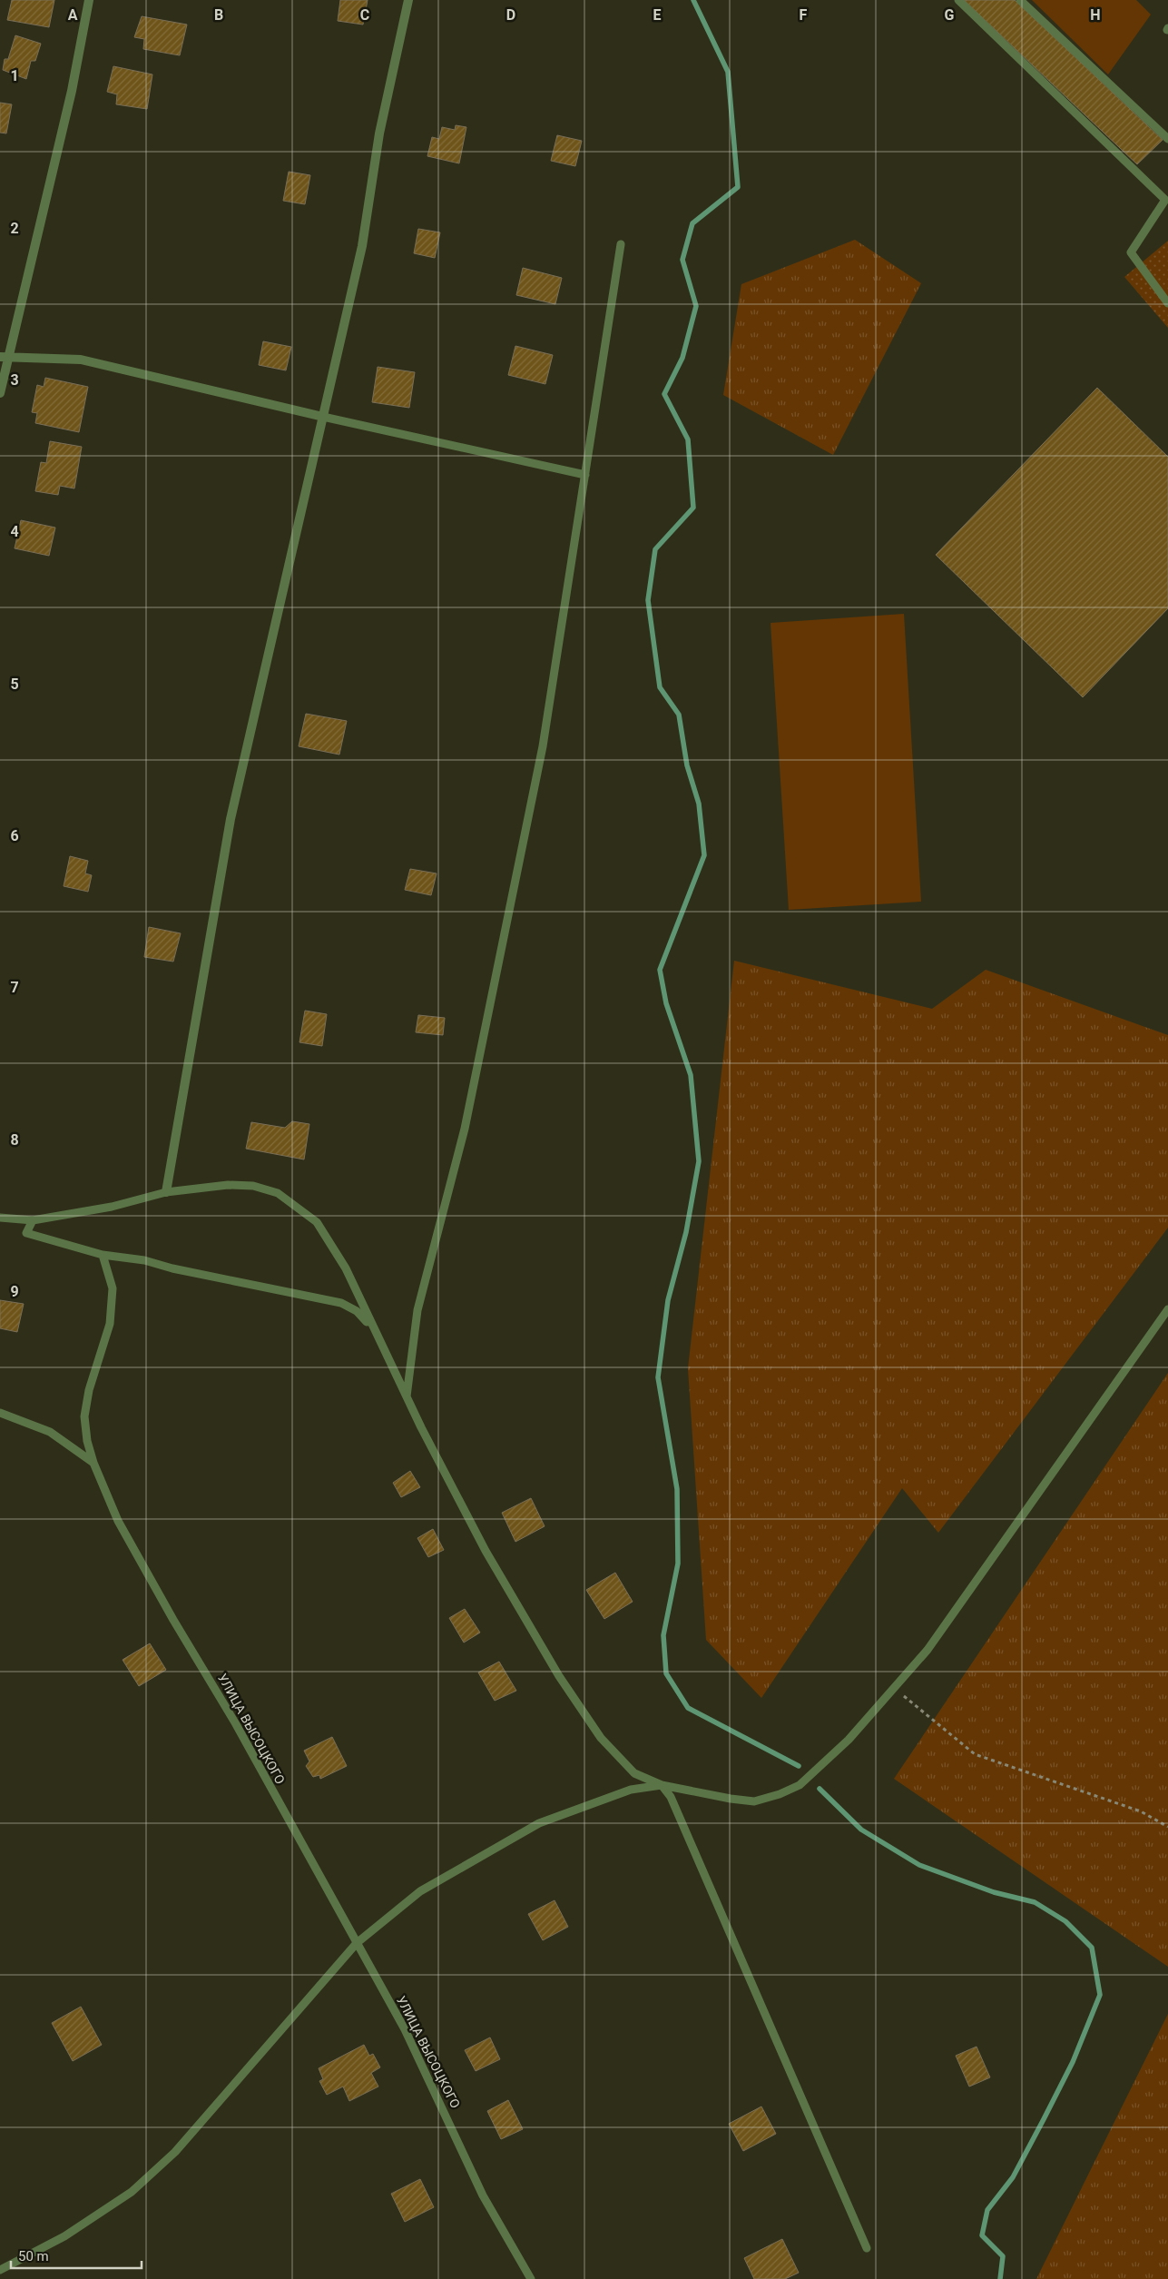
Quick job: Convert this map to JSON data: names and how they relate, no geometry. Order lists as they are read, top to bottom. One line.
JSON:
{"streets":{"lane":["УЛИЦА ВЫСОЦКОГО"]},"scale_bar":"50 m","grid":{"columns":["A","B","C","D","E","F","G","H"],"rows":["1","2","3","4","5","6","7","8","9"]}}
